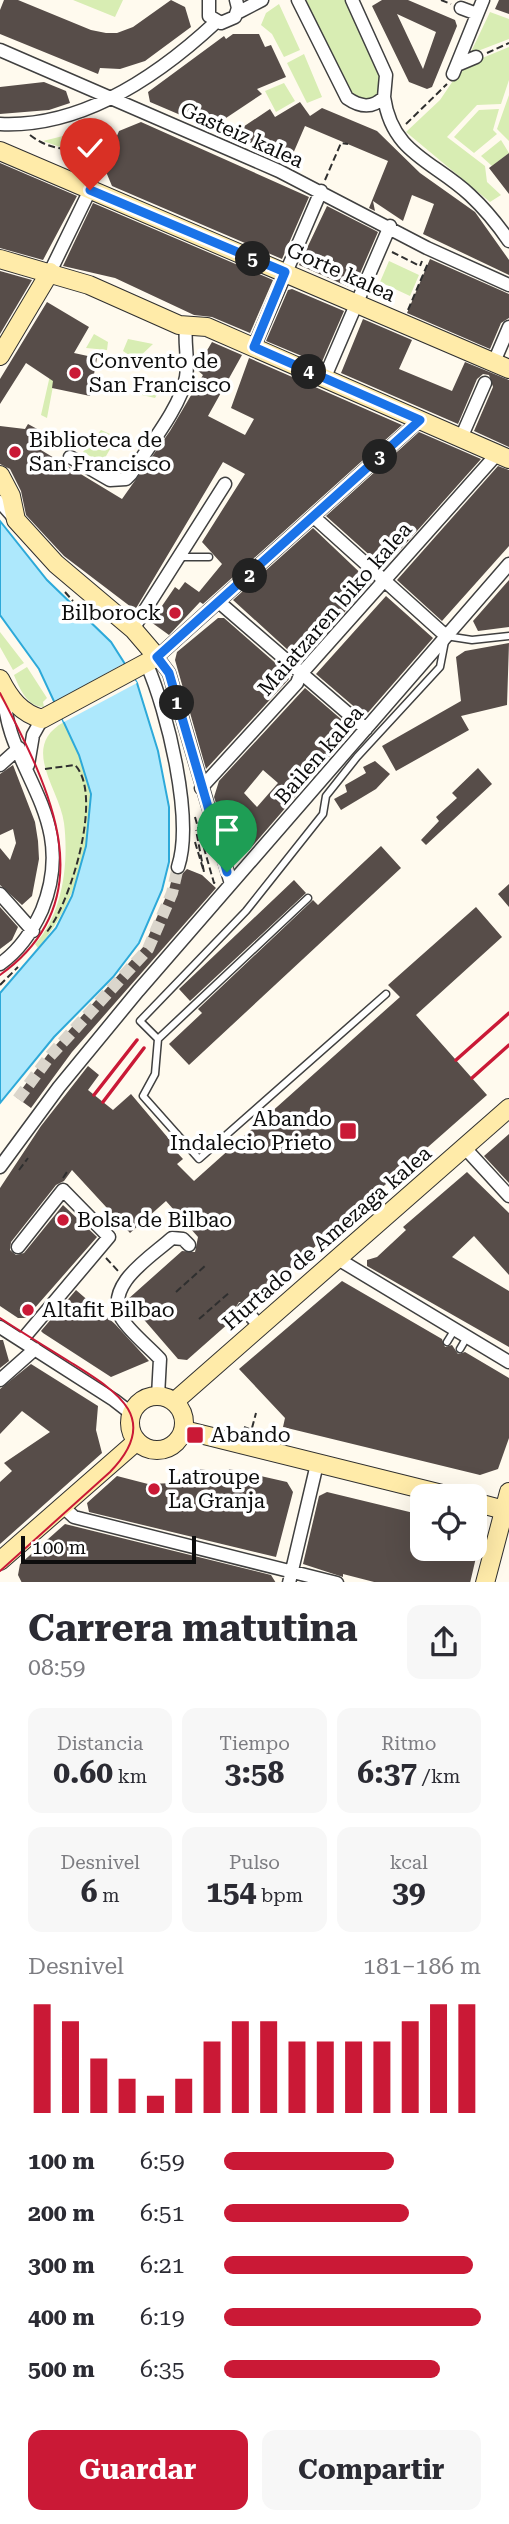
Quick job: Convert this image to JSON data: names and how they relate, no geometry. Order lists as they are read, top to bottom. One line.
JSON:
{"streets":{"street":["Gasteiz kalea","Gorte kalea","Maiatzaren biko kalea","Bailen kalea","Hurtado de Amezaga kalea"]},"places":{"other":["Convento de San Francisco","Biblioteca de San Francisco","Bilborock","Bolsa de Bilbao","Altafit Bilbao","Latroupe La Granja"],"transit":["Abando Indalecio Prieto","Abando"]},"scale_bar":"100 m","page":{"pins":["5","4","3","2","1"],"scale":"100 m","heading":["Carrera matutina","08:59"],"stats":[["Distancia","0.60 km"],["Tiempo","3:58"],["Ritmo","6:37 /km"],["Desnivel","6 m"],["Pulso","154 bpm"],["kcal","39"]],"chart":["Desnivel","181–186 m"],"list":[{"name":"100 m","note":"6:59"},{"name":"200 m","note":"6:51"},{"name":"300 m","note":"6:21"},{"name":"400 m","note":"6:19"},{"name":"500 m","note":"6:35"}],"buttons":["Guardar","Compartir"]}}
